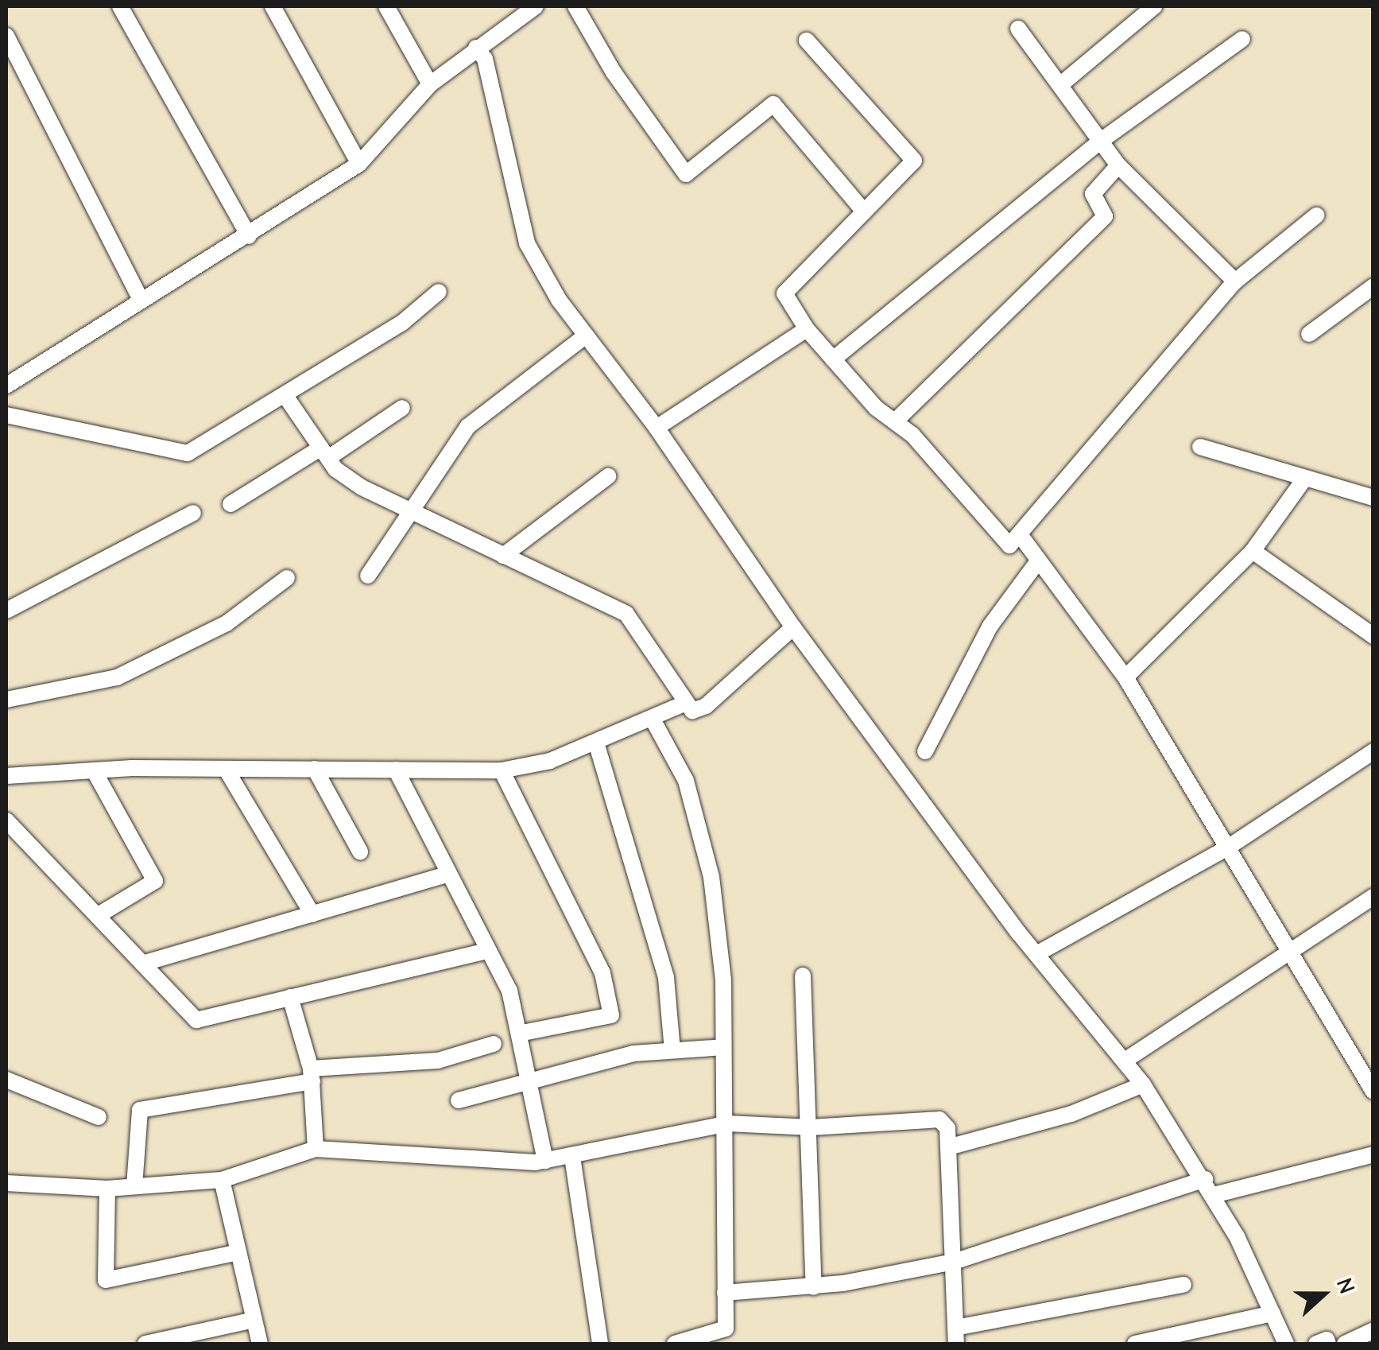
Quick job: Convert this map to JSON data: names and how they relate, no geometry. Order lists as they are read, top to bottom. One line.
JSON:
{"north":"right"}
